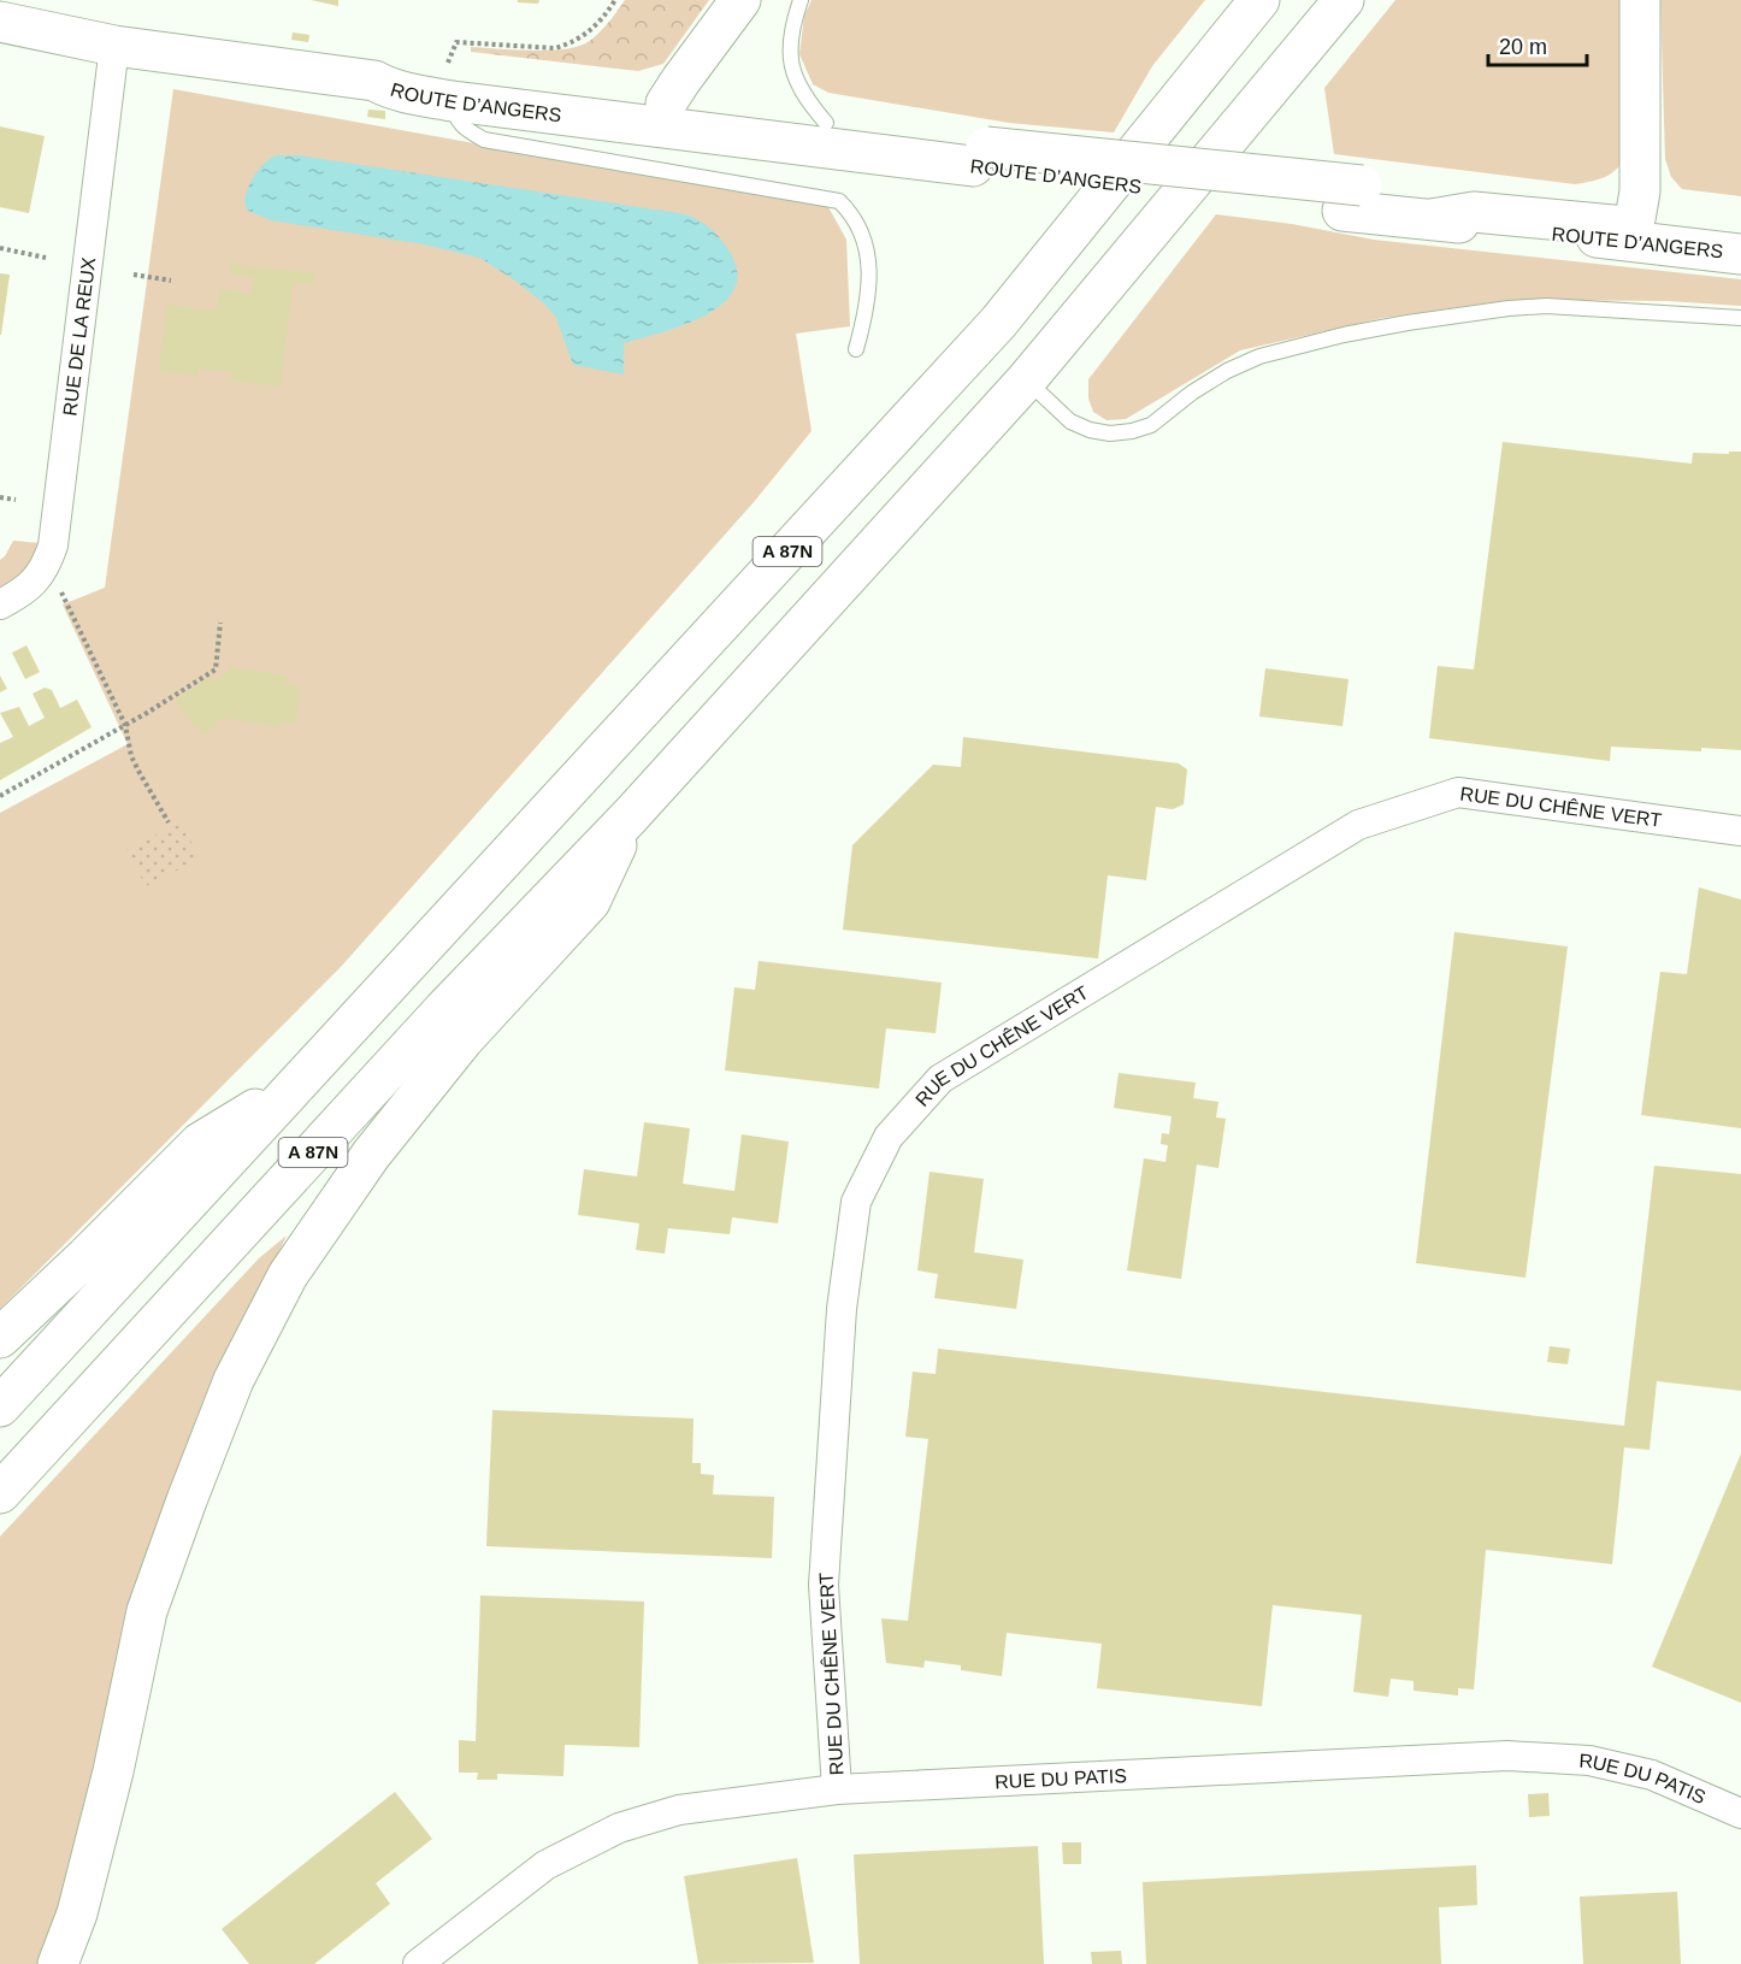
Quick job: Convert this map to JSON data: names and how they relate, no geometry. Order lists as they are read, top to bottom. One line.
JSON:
{"streets":{"main road":["ROUTE D’ANGERS","A 87N"],"street":["RUE DE LA REUX","RUE DU CHÊNE VERT","RUE DU PATIS"]},"crossings":[["ROUTE D’ANGERS","RUE DE LA REUX"],["RUE DU CHÊNE VERT","RUE DU PATIS"]],"scale_bar":"20 m"}
